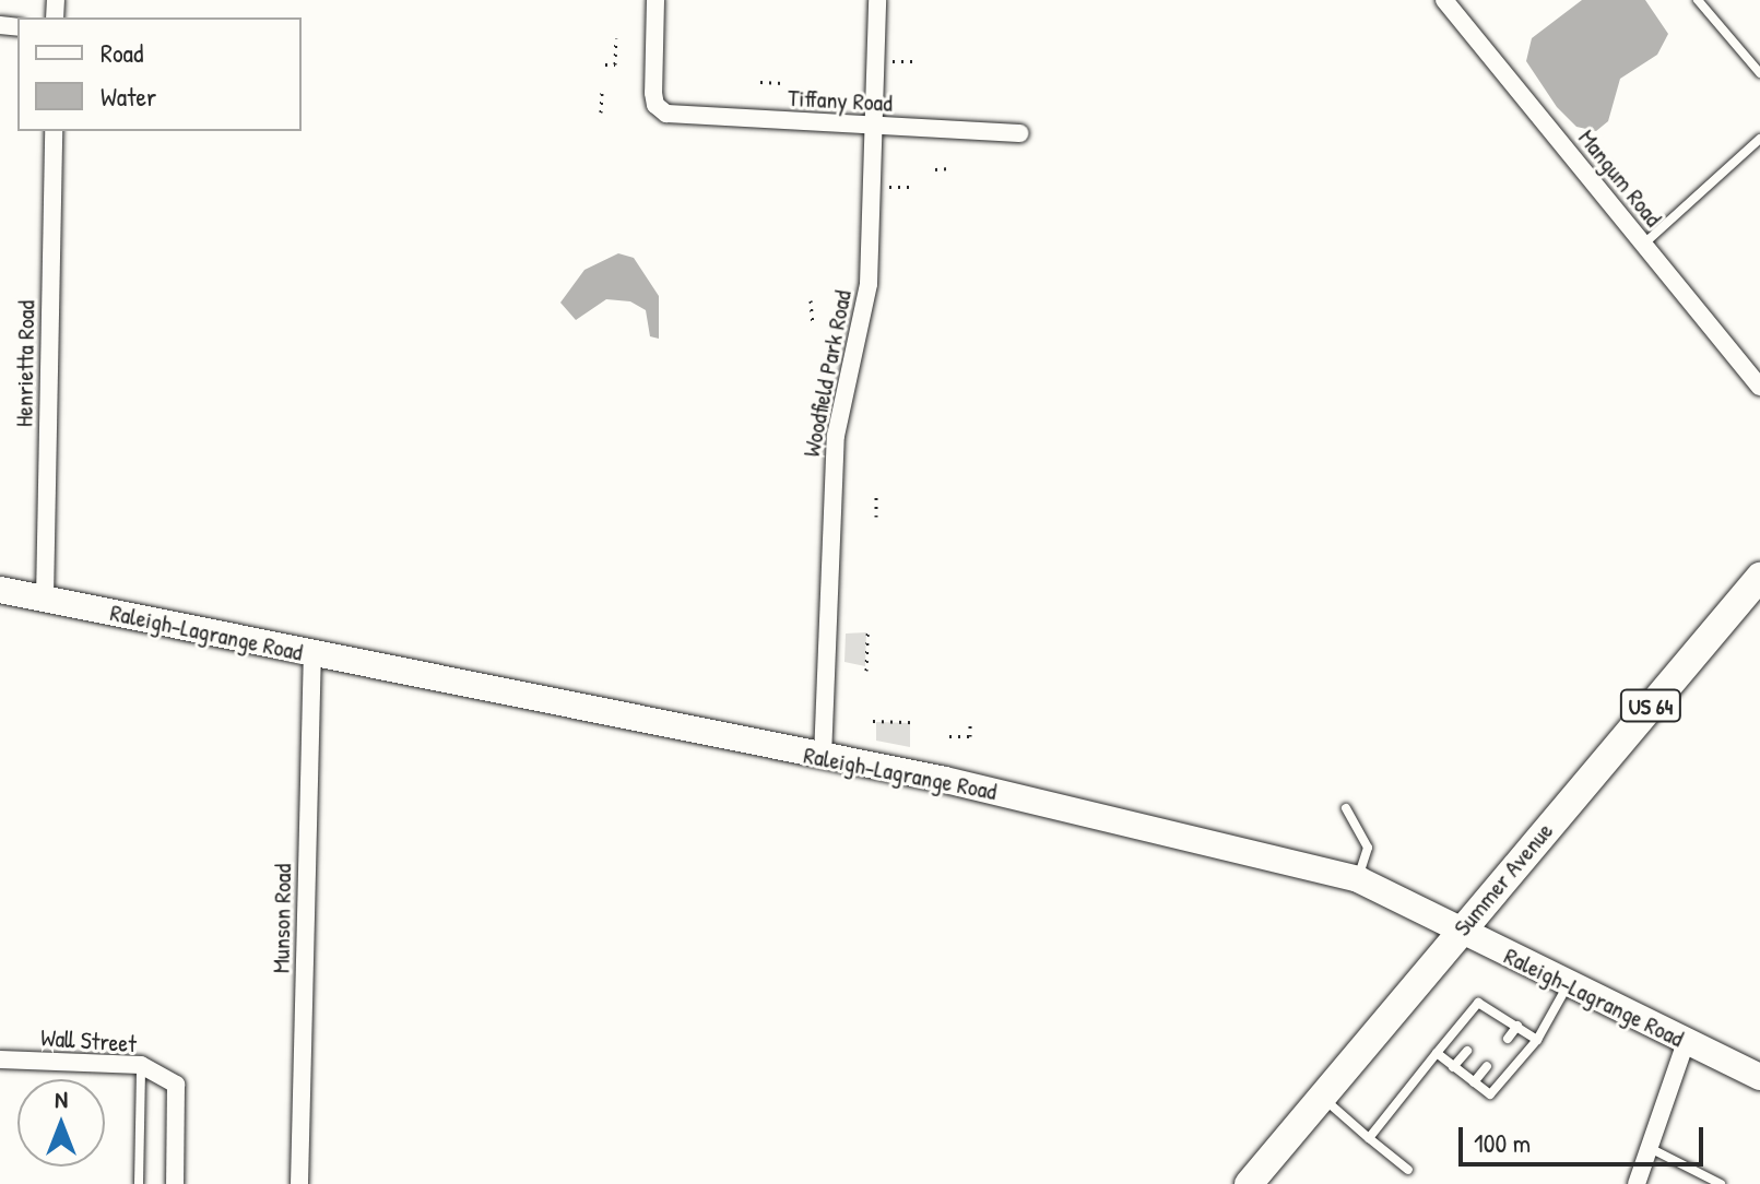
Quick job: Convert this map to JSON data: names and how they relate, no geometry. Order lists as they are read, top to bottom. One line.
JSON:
{"streets":{"main road":["Raleigh-Lagrange Road","US 64","Summer Avenue"],"street":["Tiffany Road","Mangum Road","Henrietta Road","Woodfield Park Road","Munson Road","Wall Street"]},"crossings":[["Tiffany Road","Woodfield Park Road"],["Henrietta Road","Raleigh-Lagrange Road"],["Woodfield Park Road","Raleigh-Lagrange Road"],["Raleigh-Lagrange Road","Summer Avenue"],["Raleigh-Lagrange Road","Munson Road"]],"legend":["Road","Water"],"scale_bar":"100 m","north":"top"}
